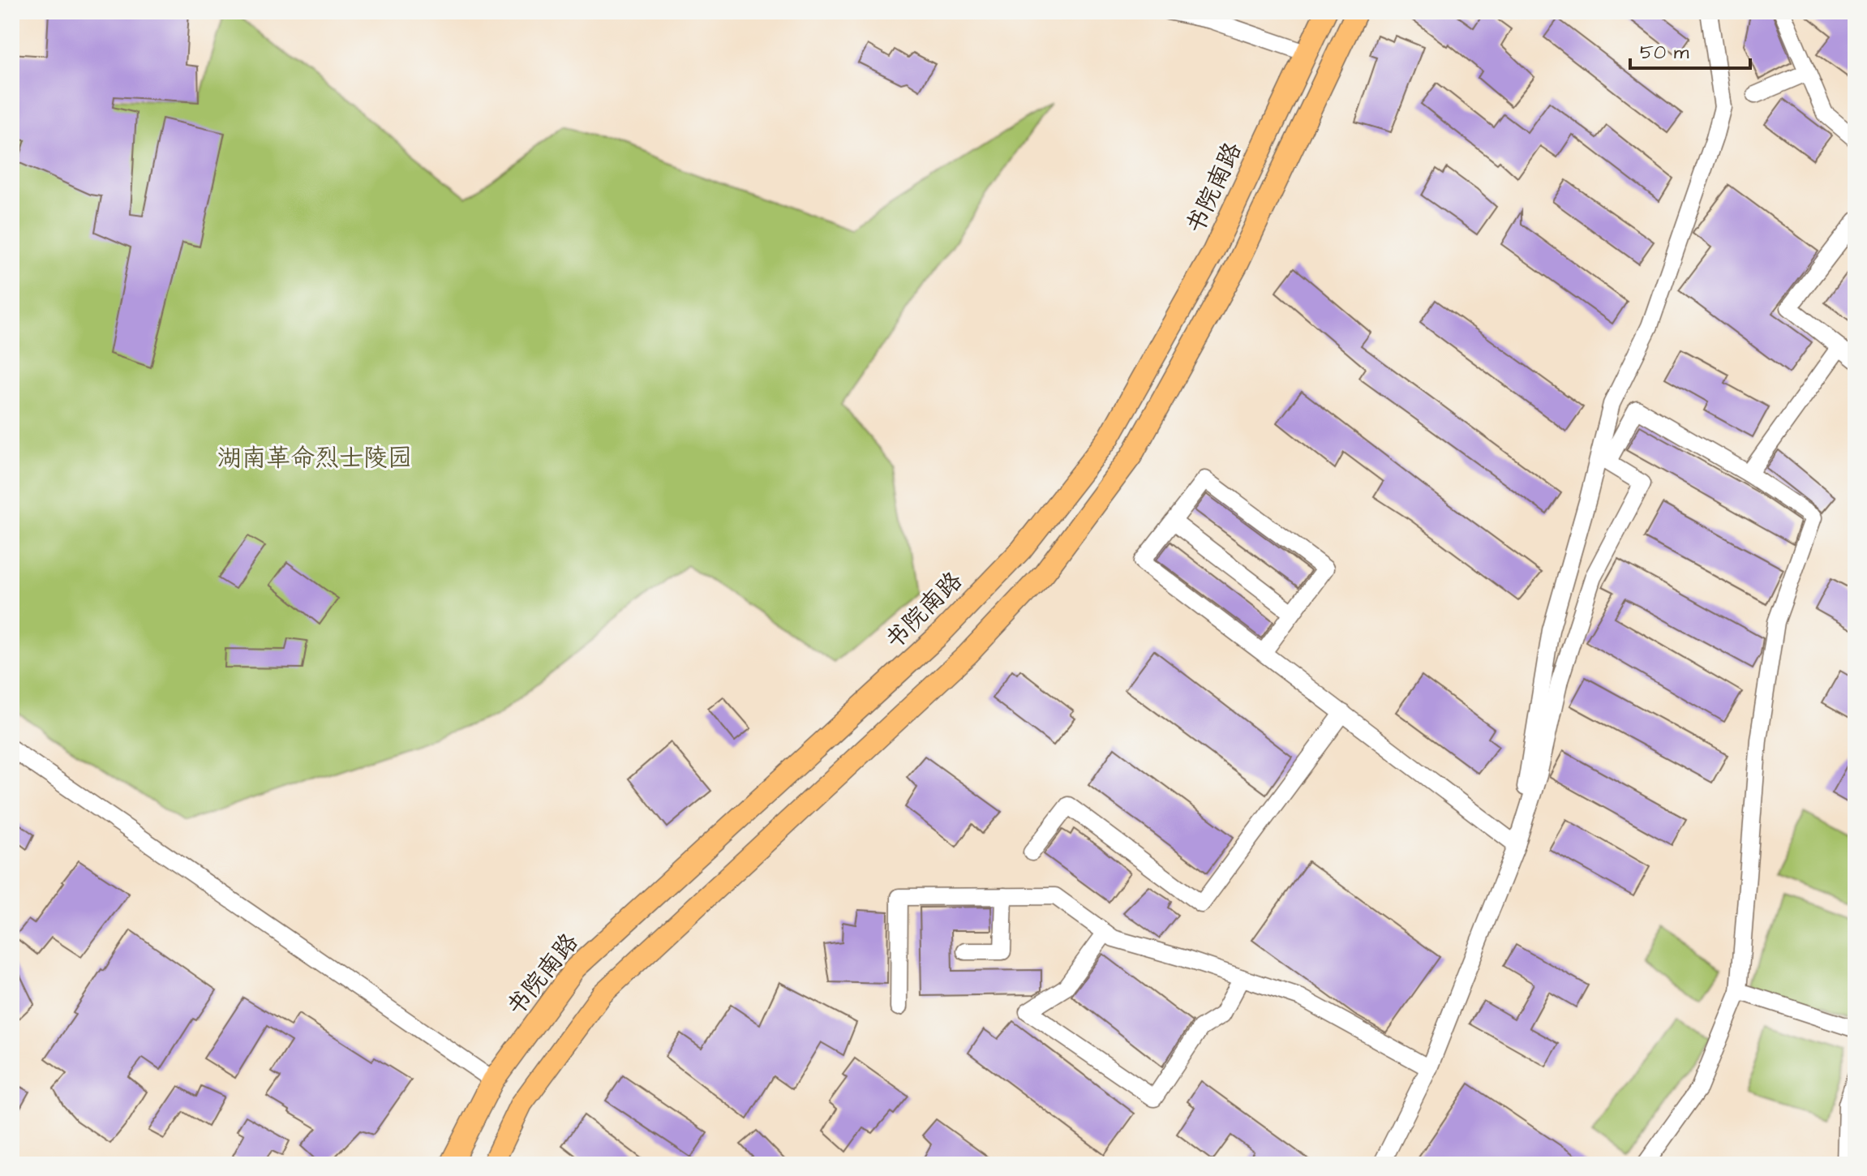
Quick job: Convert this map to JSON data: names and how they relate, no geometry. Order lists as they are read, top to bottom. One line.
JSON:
{"streets":{"main road":["书院南路"]},"parks":["湖南革命烈士陵园"],"scale_bar":"50 m"}
